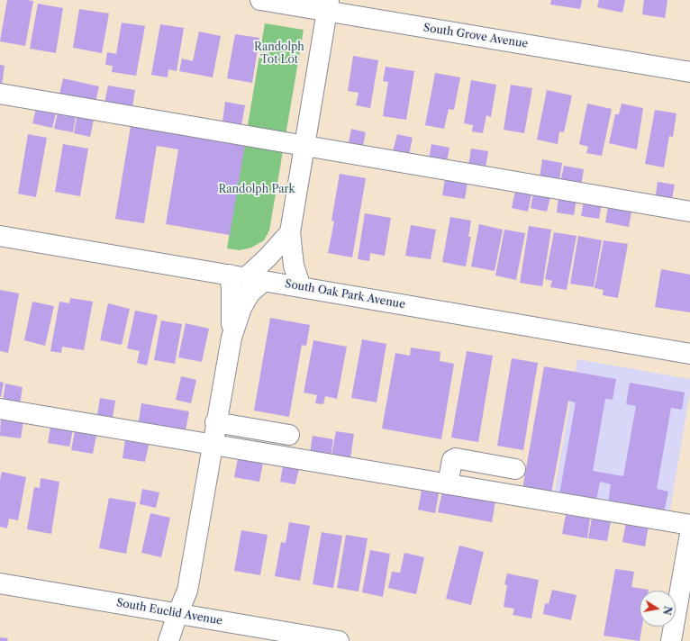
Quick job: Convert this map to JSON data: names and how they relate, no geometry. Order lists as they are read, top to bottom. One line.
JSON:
{"streets":{"street":["South Grove Avenue","South Oak Park Avenue","South Euclid Avenue"]},"parks":["Randolph Tot Lot","Randolph Park"],"north":"right"}
